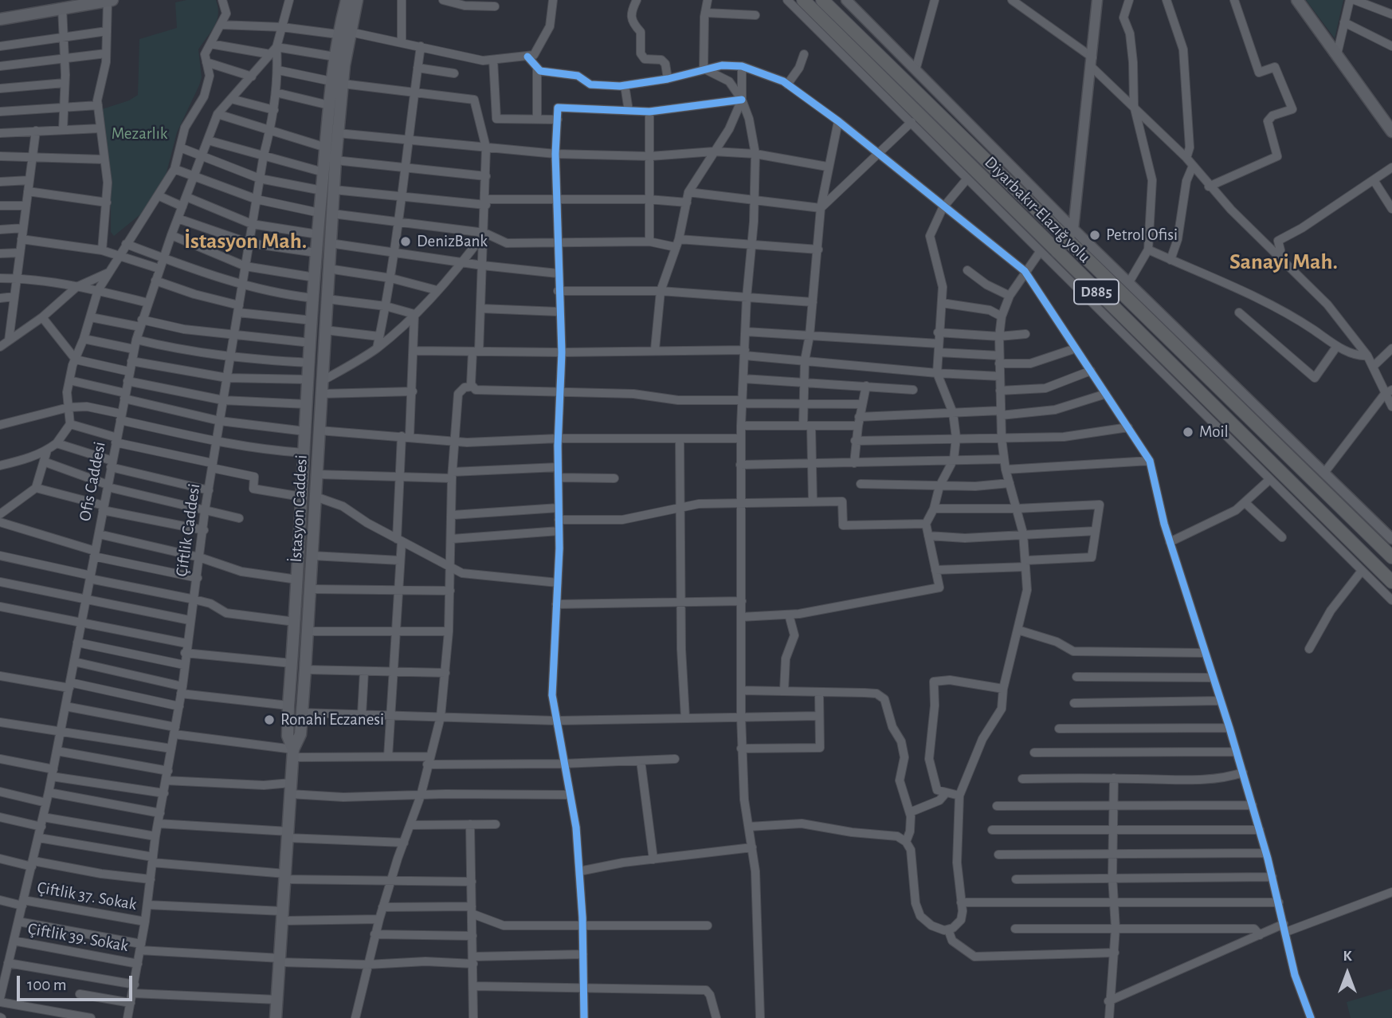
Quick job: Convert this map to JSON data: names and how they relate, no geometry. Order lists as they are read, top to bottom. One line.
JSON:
{"streets":{"highway":["Diyarbakır-Elazığ yolu","D885"],"main road":["İstasyon Caddesi"],"street":["Ofis Caddesi","Çiftlik Caddesi","Çiftlik 37. Sokak","Çiftlik 39. Sokak"]},"crossings":[["Ofis Caddesi","Çiftlik Caddesi"],["Ofis Caddesi","Çiftlik 37. Sokak"],["Ofis Caddesi","Çiftlik 39. Sokak"],["Çiftlik Caddesi","Çiftlik 37. Sokak"],["Çiftlik Caddesi","Çiftlik 39. Sokak"]],"districts":["İstasyon Mah.","Sanayi Mah."],"parks":["Mezarlık"],"places":["Petrol Ofisi","DenizBank","Moil","Ronahi Eczanesi"],"scale_bar":"100 m","north":"top"}
